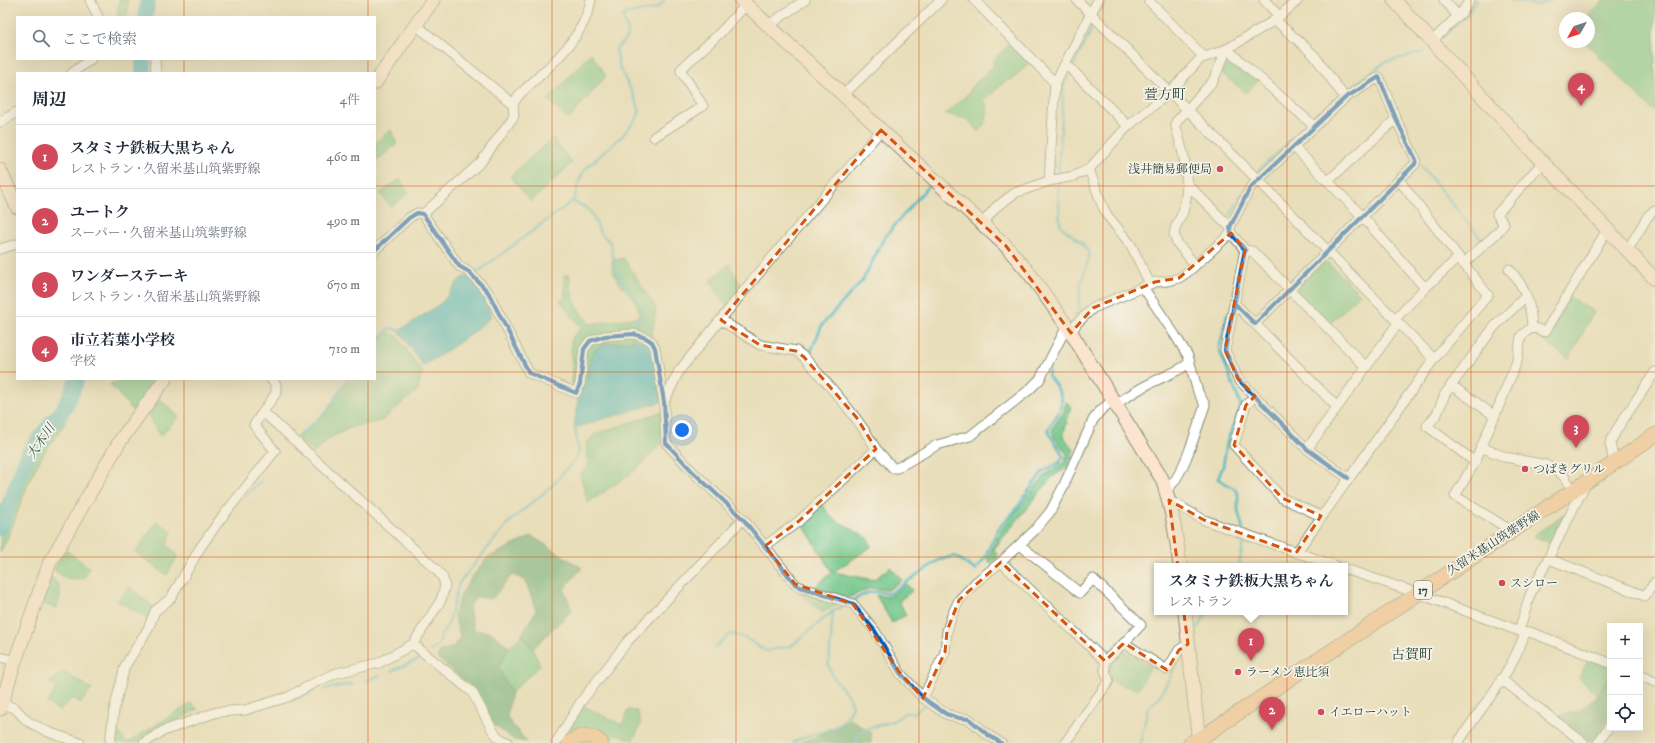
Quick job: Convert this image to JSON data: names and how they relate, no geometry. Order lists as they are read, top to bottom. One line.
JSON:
{"streets":{"main road":["久留米基山筑紫野線","17"]},"districts":["萱方町","古賀町"],"water":["大木川"],"places":["浅井簡易郵便局","つばきグリル","スシロー","ラーメン恵比須","イエローハット"],"north":"bottom left","page":{"search":"ここで検索","heading":["周辺","4件"],"pins":["4","3","1","2"],"list":[{"mark":"1","name":"スタミナ鉄板大黒ちゃん","note":"レストラン · 久留米基山筑紫野線","value":"460 m"},{"mark":"2","name":"ユートク","note":"スーパー · 久留米基山筑紫野線","value":"490 m"},{"mark":"3","name":"ワンダーステーキ","note":"レストラン · 久留米基山筑紫野線","value":"670 m"},{"mark":"4","name":"市立若葉小学校","note":"学校","value":"710 m"}],"popup":["スタミナ鉄板大黒ちゃん","レストラン"],"map_buttons":["+","−"]}}
